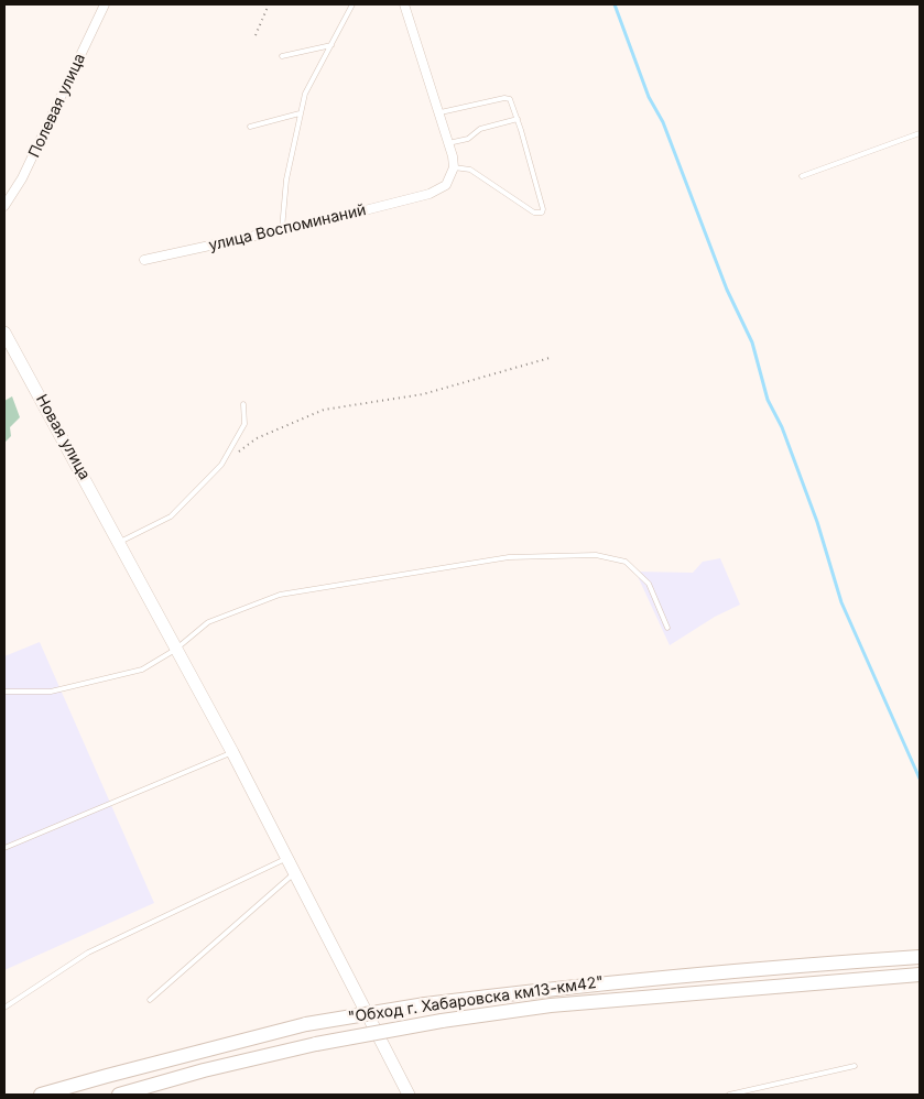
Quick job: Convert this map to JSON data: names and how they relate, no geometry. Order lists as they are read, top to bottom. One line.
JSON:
{"streets":{"highway":["\"Обход г. Хабаровска км13-км42\""],"main road":["Новая улица"],"street":["Полевая улица","улица Воспоминаний"]}}
